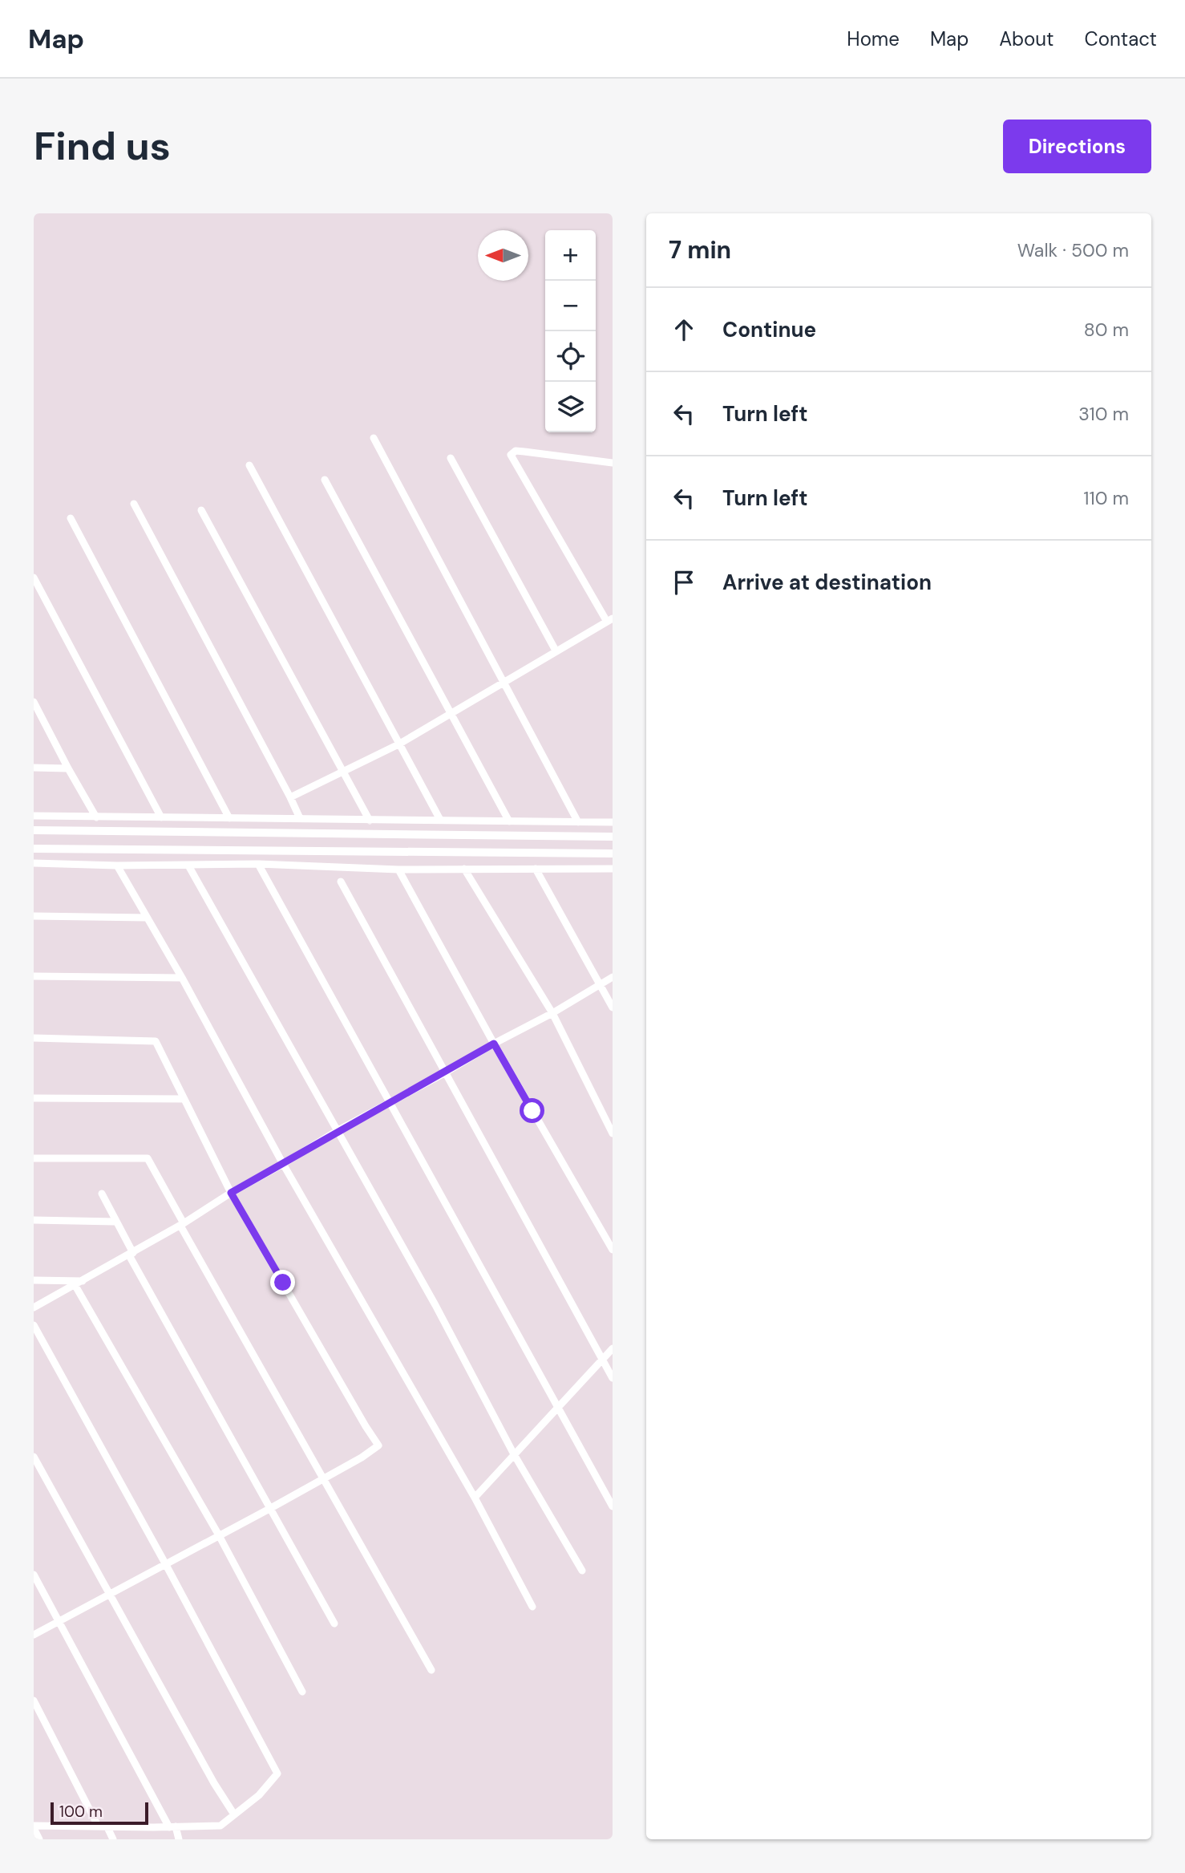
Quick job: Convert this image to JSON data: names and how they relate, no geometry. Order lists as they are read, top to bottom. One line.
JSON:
{"scale_bar":"100 m","north":"left","page":{"header":"Map","nav":["Home","Map","About","Contact"],"buttons":"Directions","title":"Find us","heading":["7 min","Walk · 500 m"],"map_buttons":["+","−"],"list":[["Continue","80 m"],["Turn left","310 m"],["Turn left","110 m"],"Arrive at destination"],"scale":"100 m"}}
